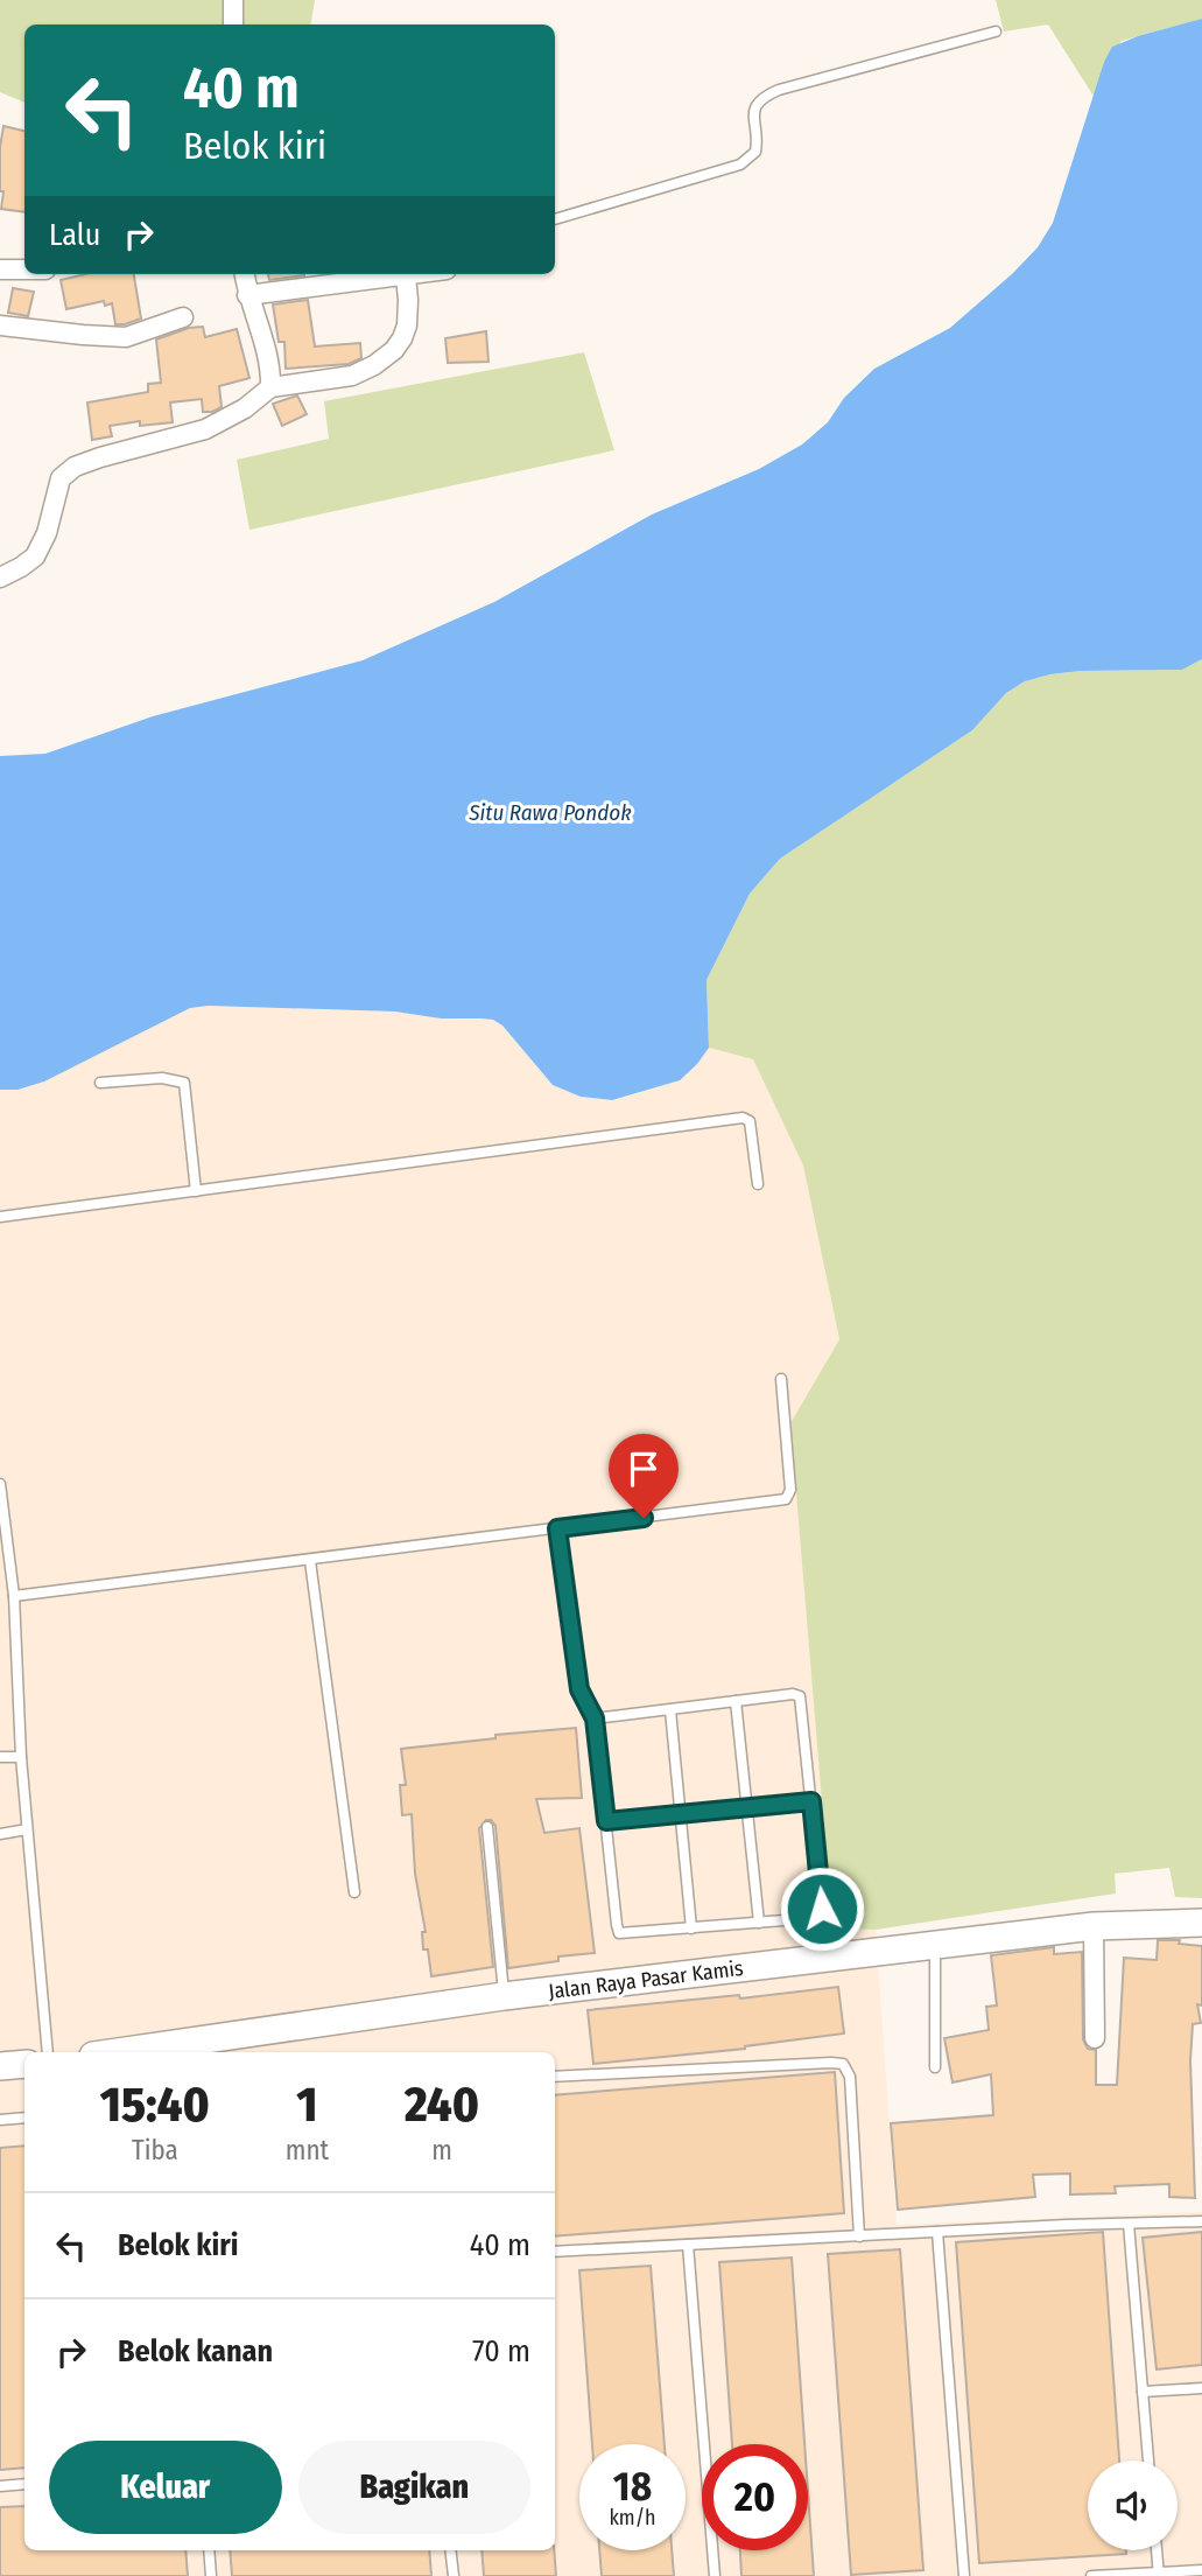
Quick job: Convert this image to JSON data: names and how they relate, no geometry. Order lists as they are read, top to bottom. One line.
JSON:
{"streets":{"main road":["Jalan Raya Pasar Kamis"]},"water":["Situ Rawa Pondok"],"page":{"turn":["40 m","Belok kiri"],"then":"Lalu","eta":["15:40","Tiba","1","mnt","240","m"],"list":[{"name":"Belok kiri","value":"40 m"},{"name":"Belok kanan","value":"70 m"}],"buttons":["Keluar","Bagikan"],"speed":"18 km/h","limit":"20"}}
